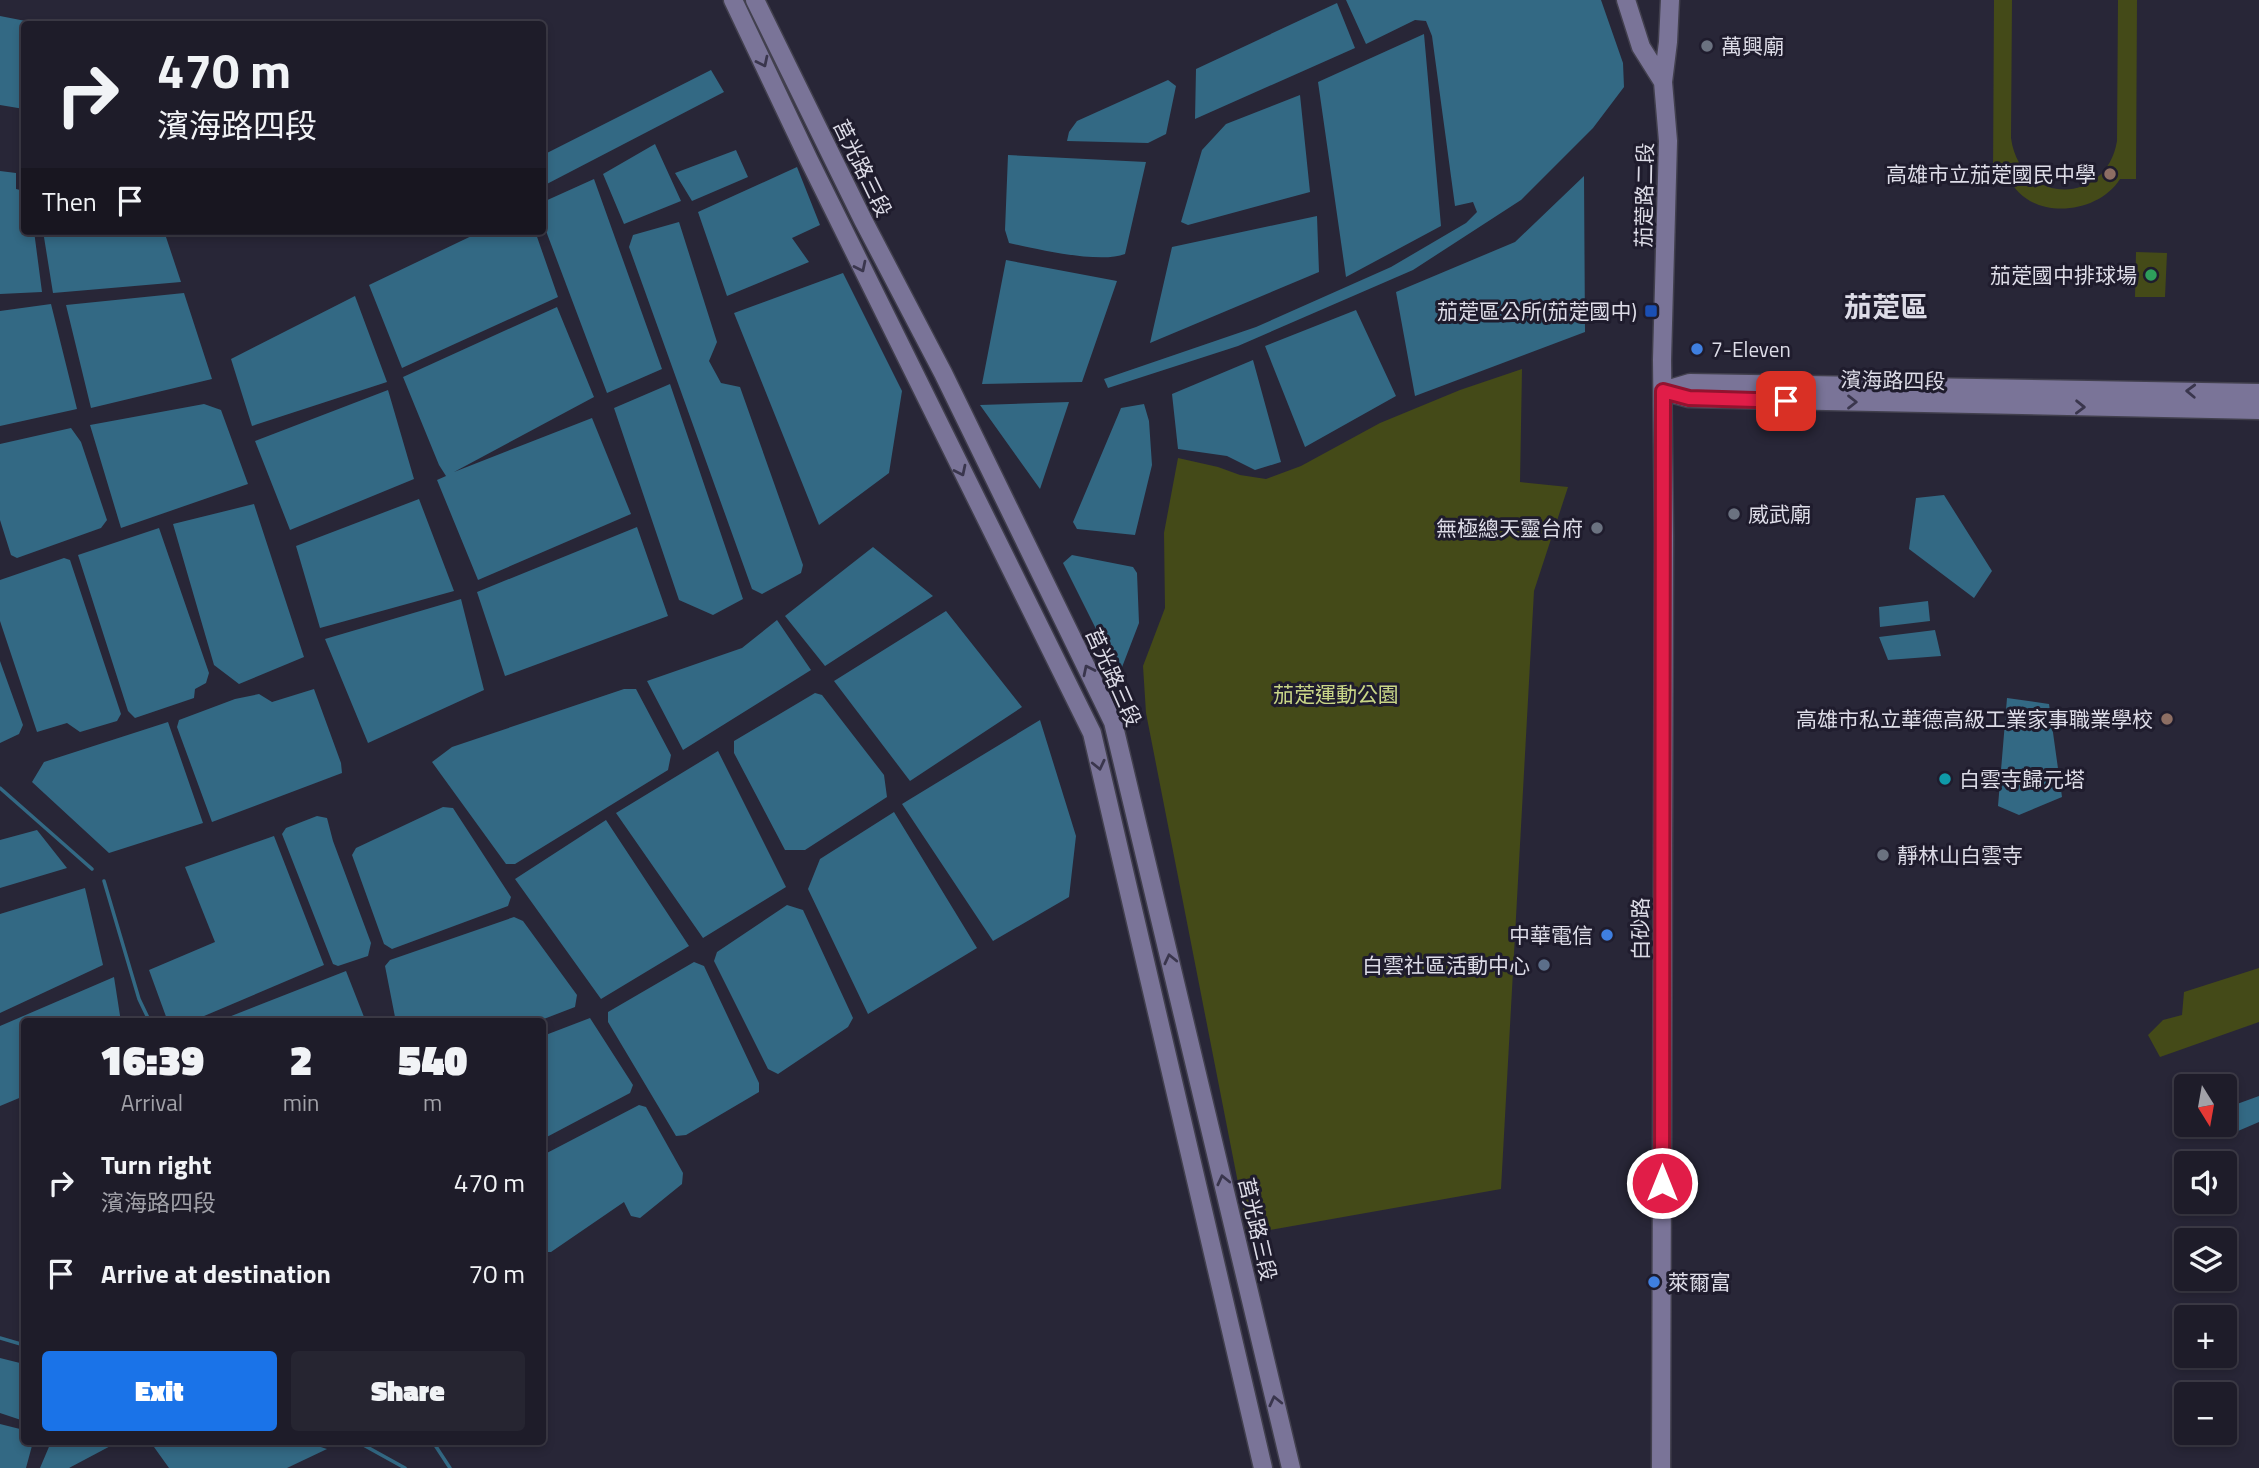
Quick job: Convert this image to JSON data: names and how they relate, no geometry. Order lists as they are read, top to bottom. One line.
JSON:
{"streets":{"street":["莒光路三段","茄萣路二段","濱海路四段","白砂路"]},"crossings":[["茄萣路二段","濱海路四段"],["茄萣路二段","白砂路"],["濱海路四段","白砂路"]],"districts":["茄萣區"],"parks":["茄萣運動公園"],"places":{"other":["萬興廟","高雄市立茄萣國民中學","茄萣國中排球場","7-Eleven","威武廟","無極總天靈台府","高雄市私立華德高級工業家事職業學校","白雲寺歸元塔","靜林山白雲寺","中華電信","白雲社區活動中心","萊爾富"],"transit":["茄萣區公所(茄萣國中)"]},"north":"bottom","page":{"turn":["470 m","濱海路四段"],"then":"Then","eta":["16:39","Arrival","2","min","540","m"],"map_buttons":["+","−"],"list":[{"name":"Turn right","note":"濱海路四段","value":"470 m"},{"name":"Arrive at destination","value":"70 m"}],"buttons":["Exit","Share"]}}
